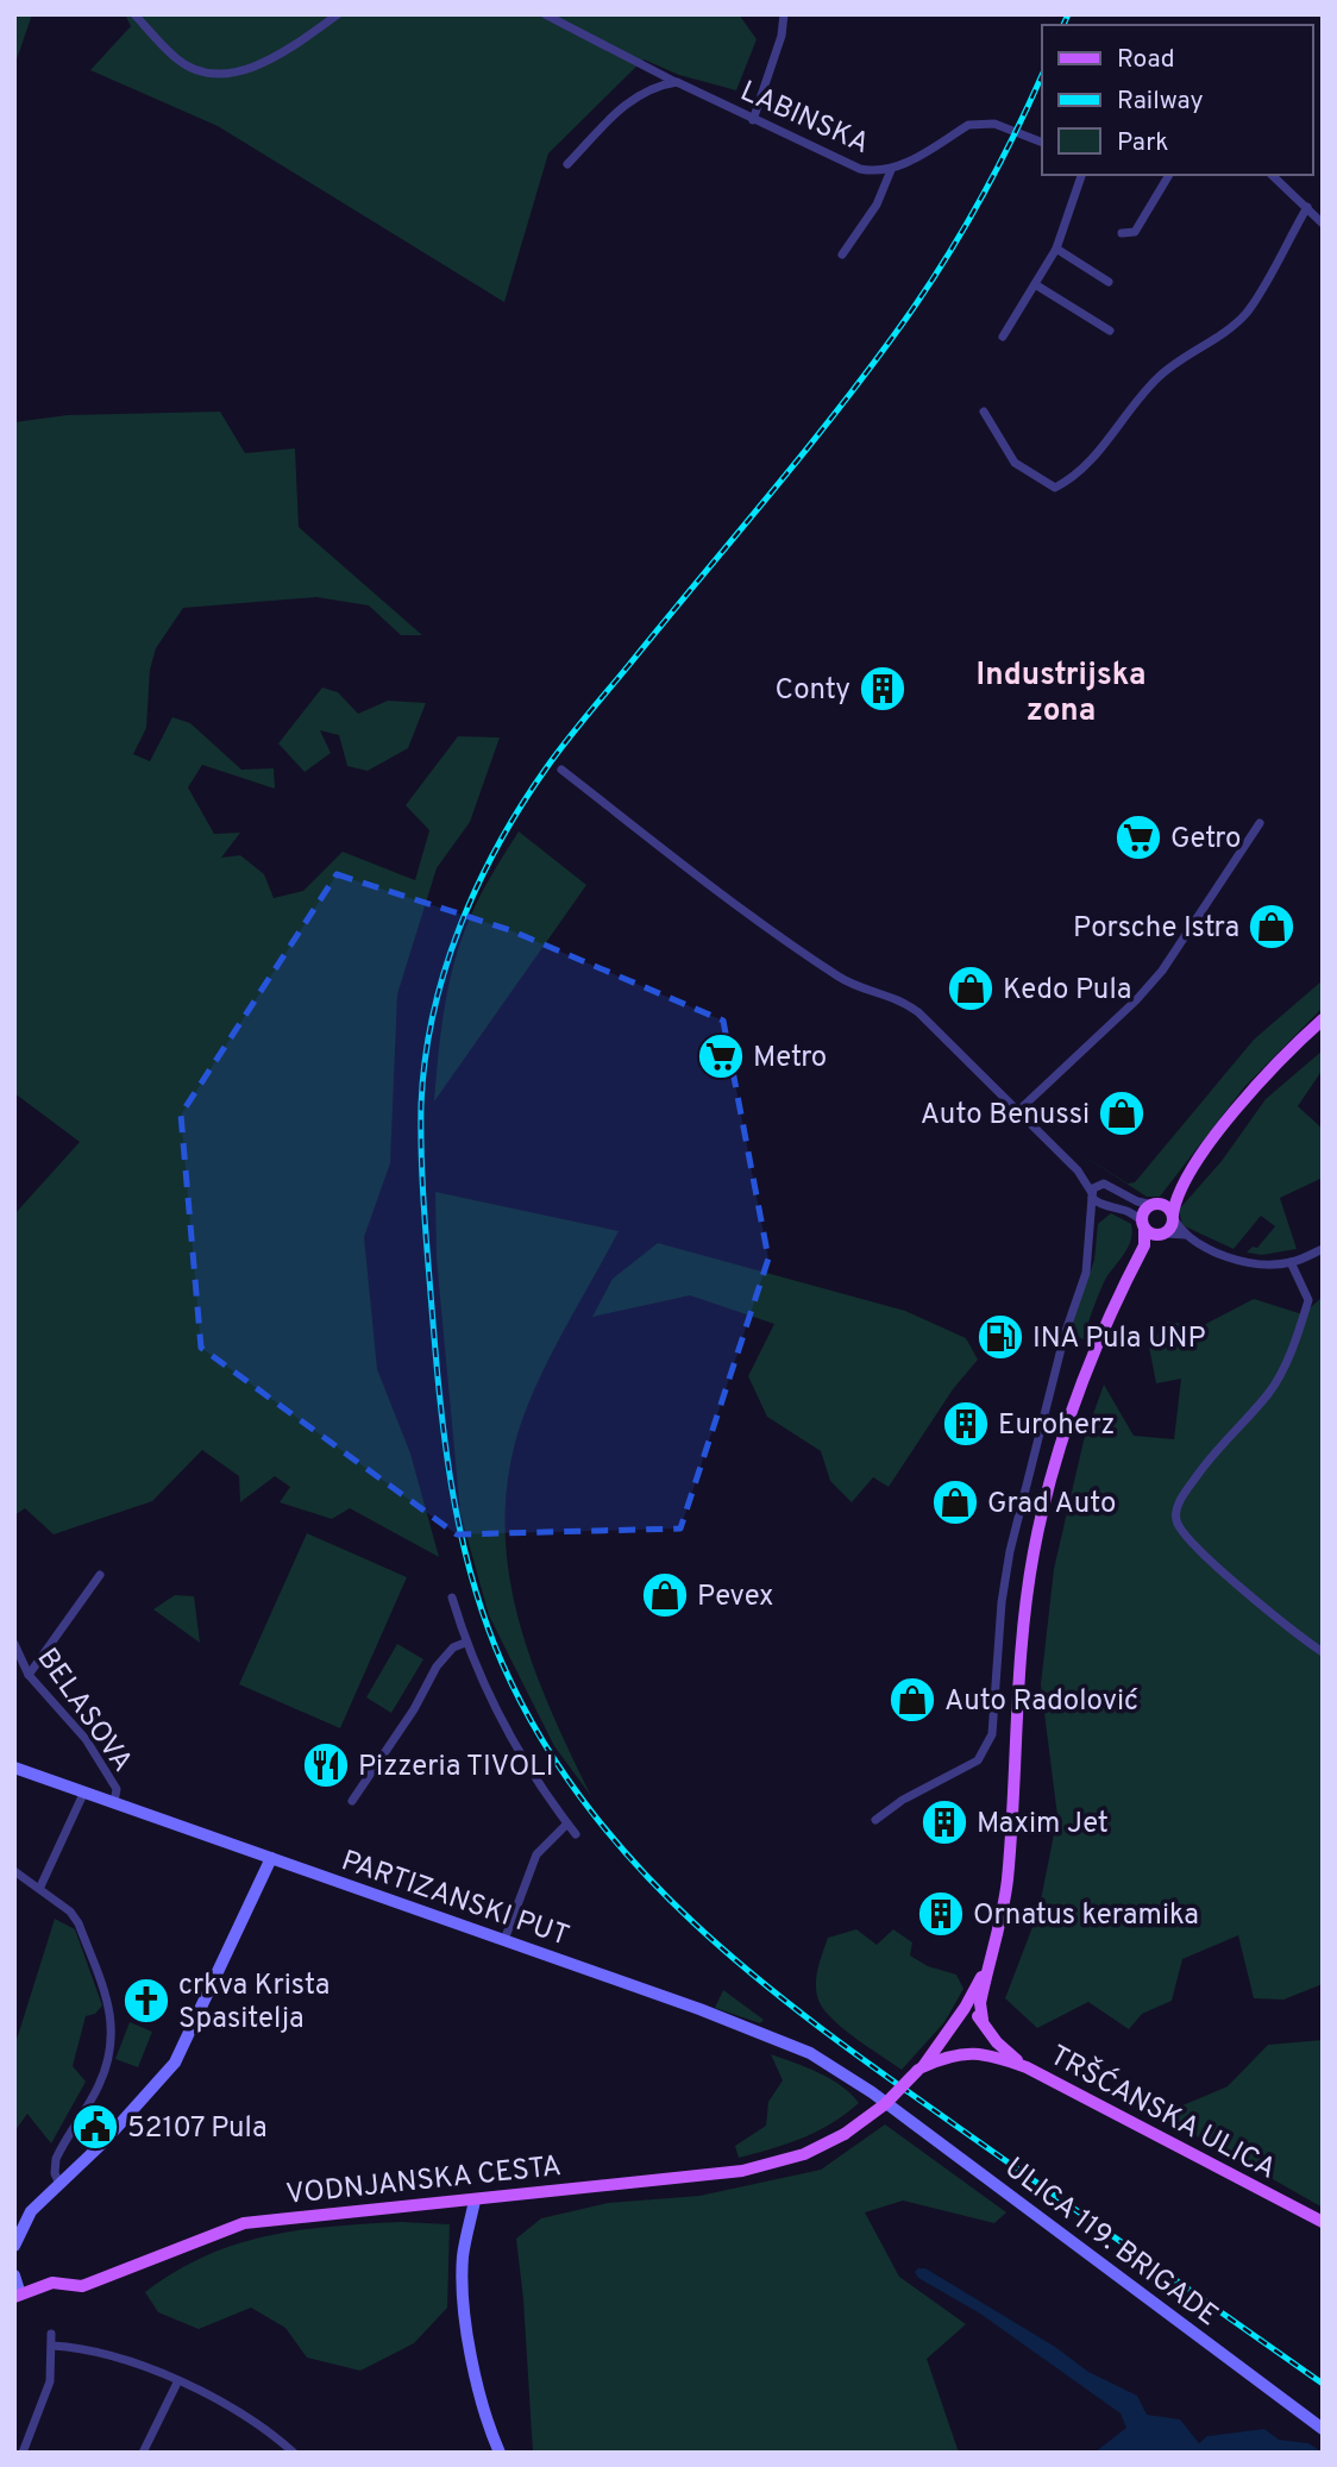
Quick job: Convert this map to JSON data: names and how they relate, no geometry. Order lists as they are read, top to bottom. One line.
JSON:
{"streets":{"main road":["PARTIZANSKI PUT","TRŠĆANSKA ULICA","VODNJANSKA CESTA","ULICA 119. BRIGADE"],"street":["LABINSKA","BELASOVA"]},"crossings":[["BELASOVA","PARTIZANSKI PUT"],["PARTIZANSKI PUT","ULICA 119. BRIGADE"]],"districts":["Industrijska zona"],"places":{"building":["Conty","Euroherz","Maxim Jet","Ornatus keramika"],"supermarket":["Getro","Metro"],"shop":["Porsche Istra","Kedo Pula","Auto Benussi","Grad Auto","Pevex","Auto Radolović"],"fuel station":["INA Pula UNP"],"restaurant":["Pizzeria TIVOLI"],"church":["crkva Krista Spasitelja"],"public building":["52107 Pula"]},"legend":["Road","Railway","Park"]}
